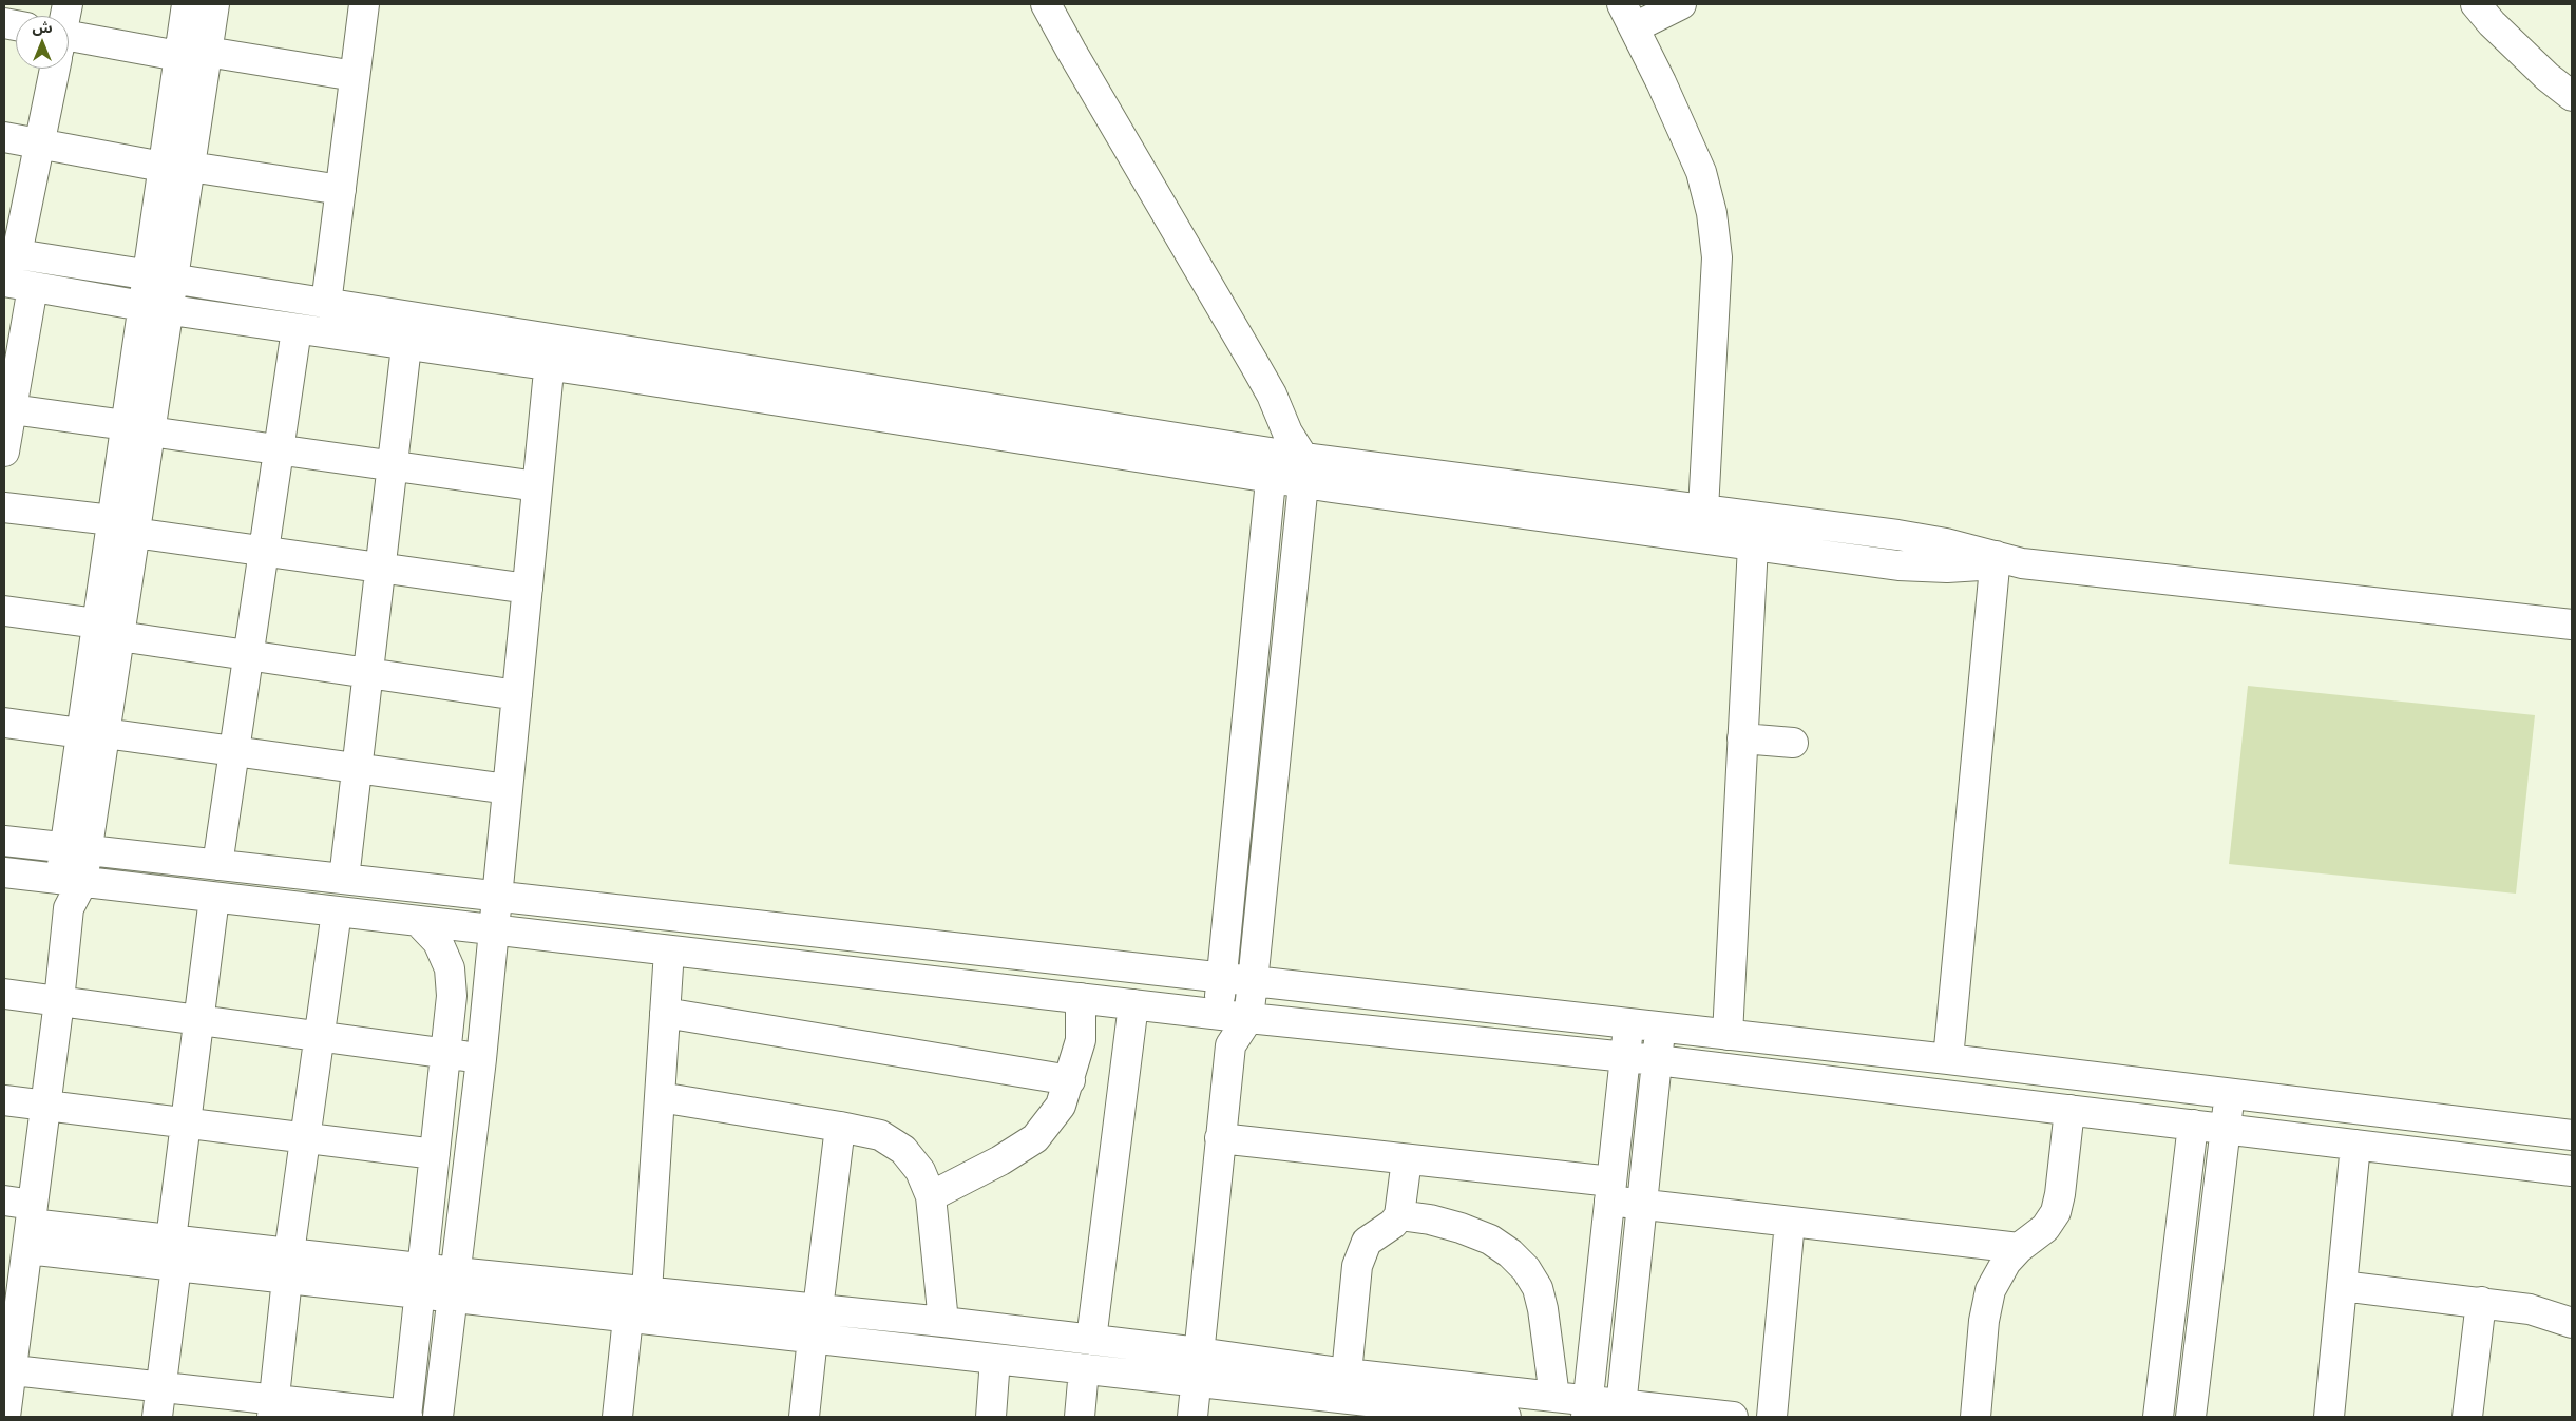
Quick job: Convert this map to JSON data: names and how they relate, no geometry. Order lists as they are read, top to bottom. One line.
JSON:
{"north":"top"}
